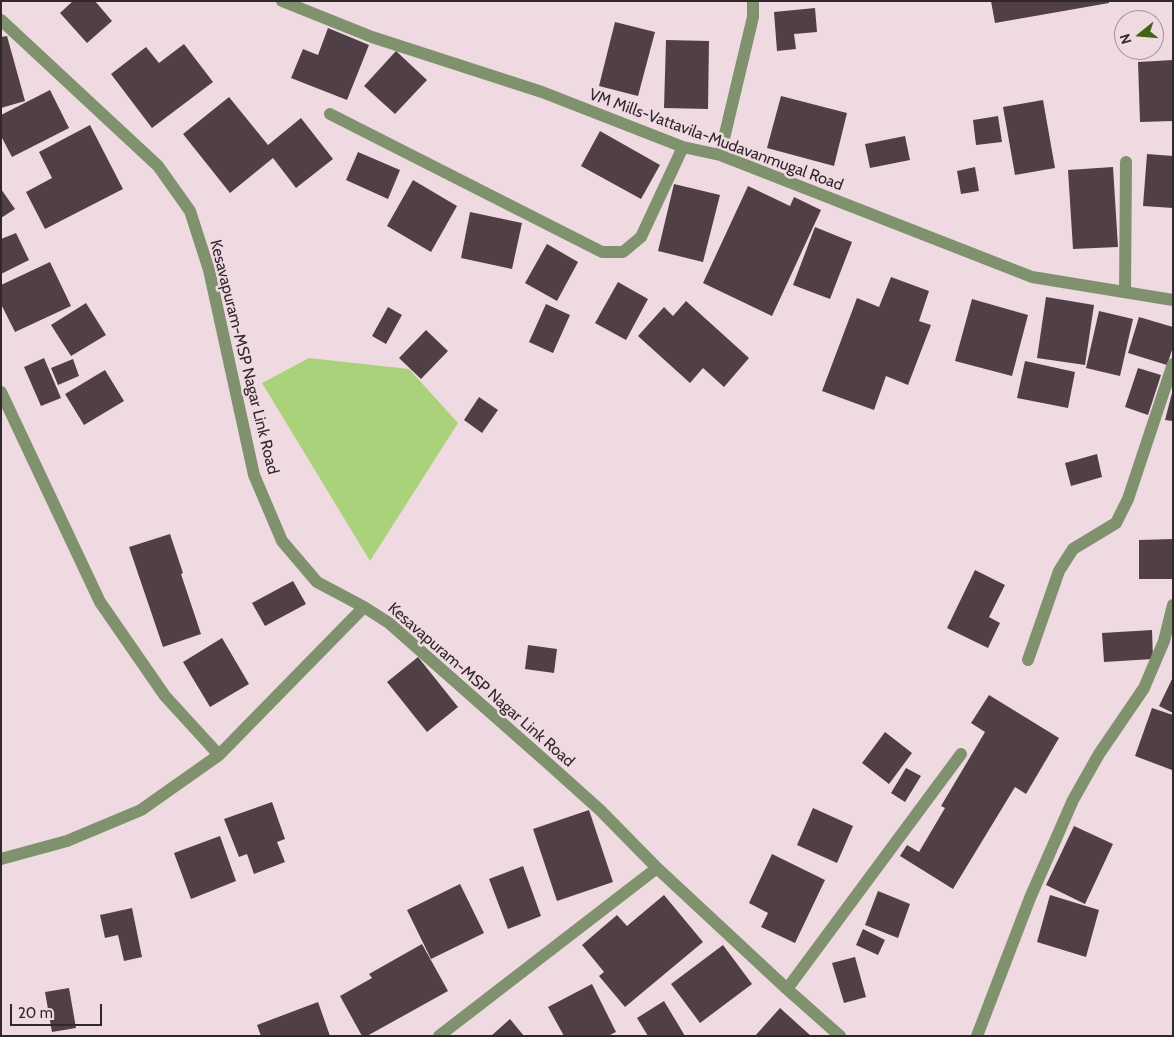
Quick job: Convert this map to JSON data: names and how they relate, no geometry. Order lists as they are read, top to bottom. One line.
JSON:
{"streets":{"street":["VM Mills-Vattavila-Mudavanmugal Road","Kesavapuram-MSP Nagar Link Road"]},"scale_bar":"20 m","north":"left"}
